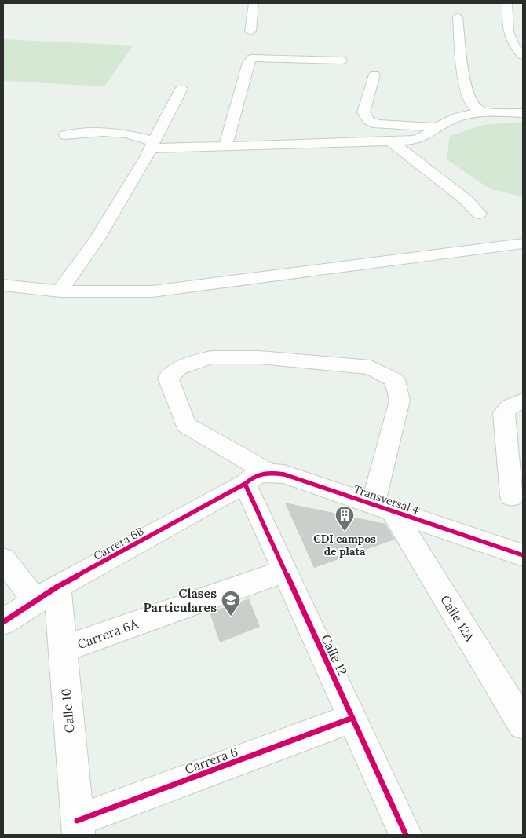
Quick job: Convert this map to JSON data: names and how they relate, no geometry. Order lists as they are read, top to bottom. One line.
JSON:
{"streets":{"street":["Transversal 4","Carrera 6B","Calle 12A","Carrera 6A","Calle 12","Calle 10","Carrera 6"]},"crossings":[["Transversal 4","Carrera 6B"],["Transversal 4","Calle 12A"],["Transversal 4","Calle 12"],["Carrera 6B","Calle 12"],["Carrera 6B","Calle 10"],["Carrera 6A","Calle 12"],["Carrera 6A","Calle 10"],["Calle 12","Carrera 6"],["Calle 10","Carrera 6"]],"places":{"building":["CDI campos de plata"],"school or university":["Clases Particulares"]}}
